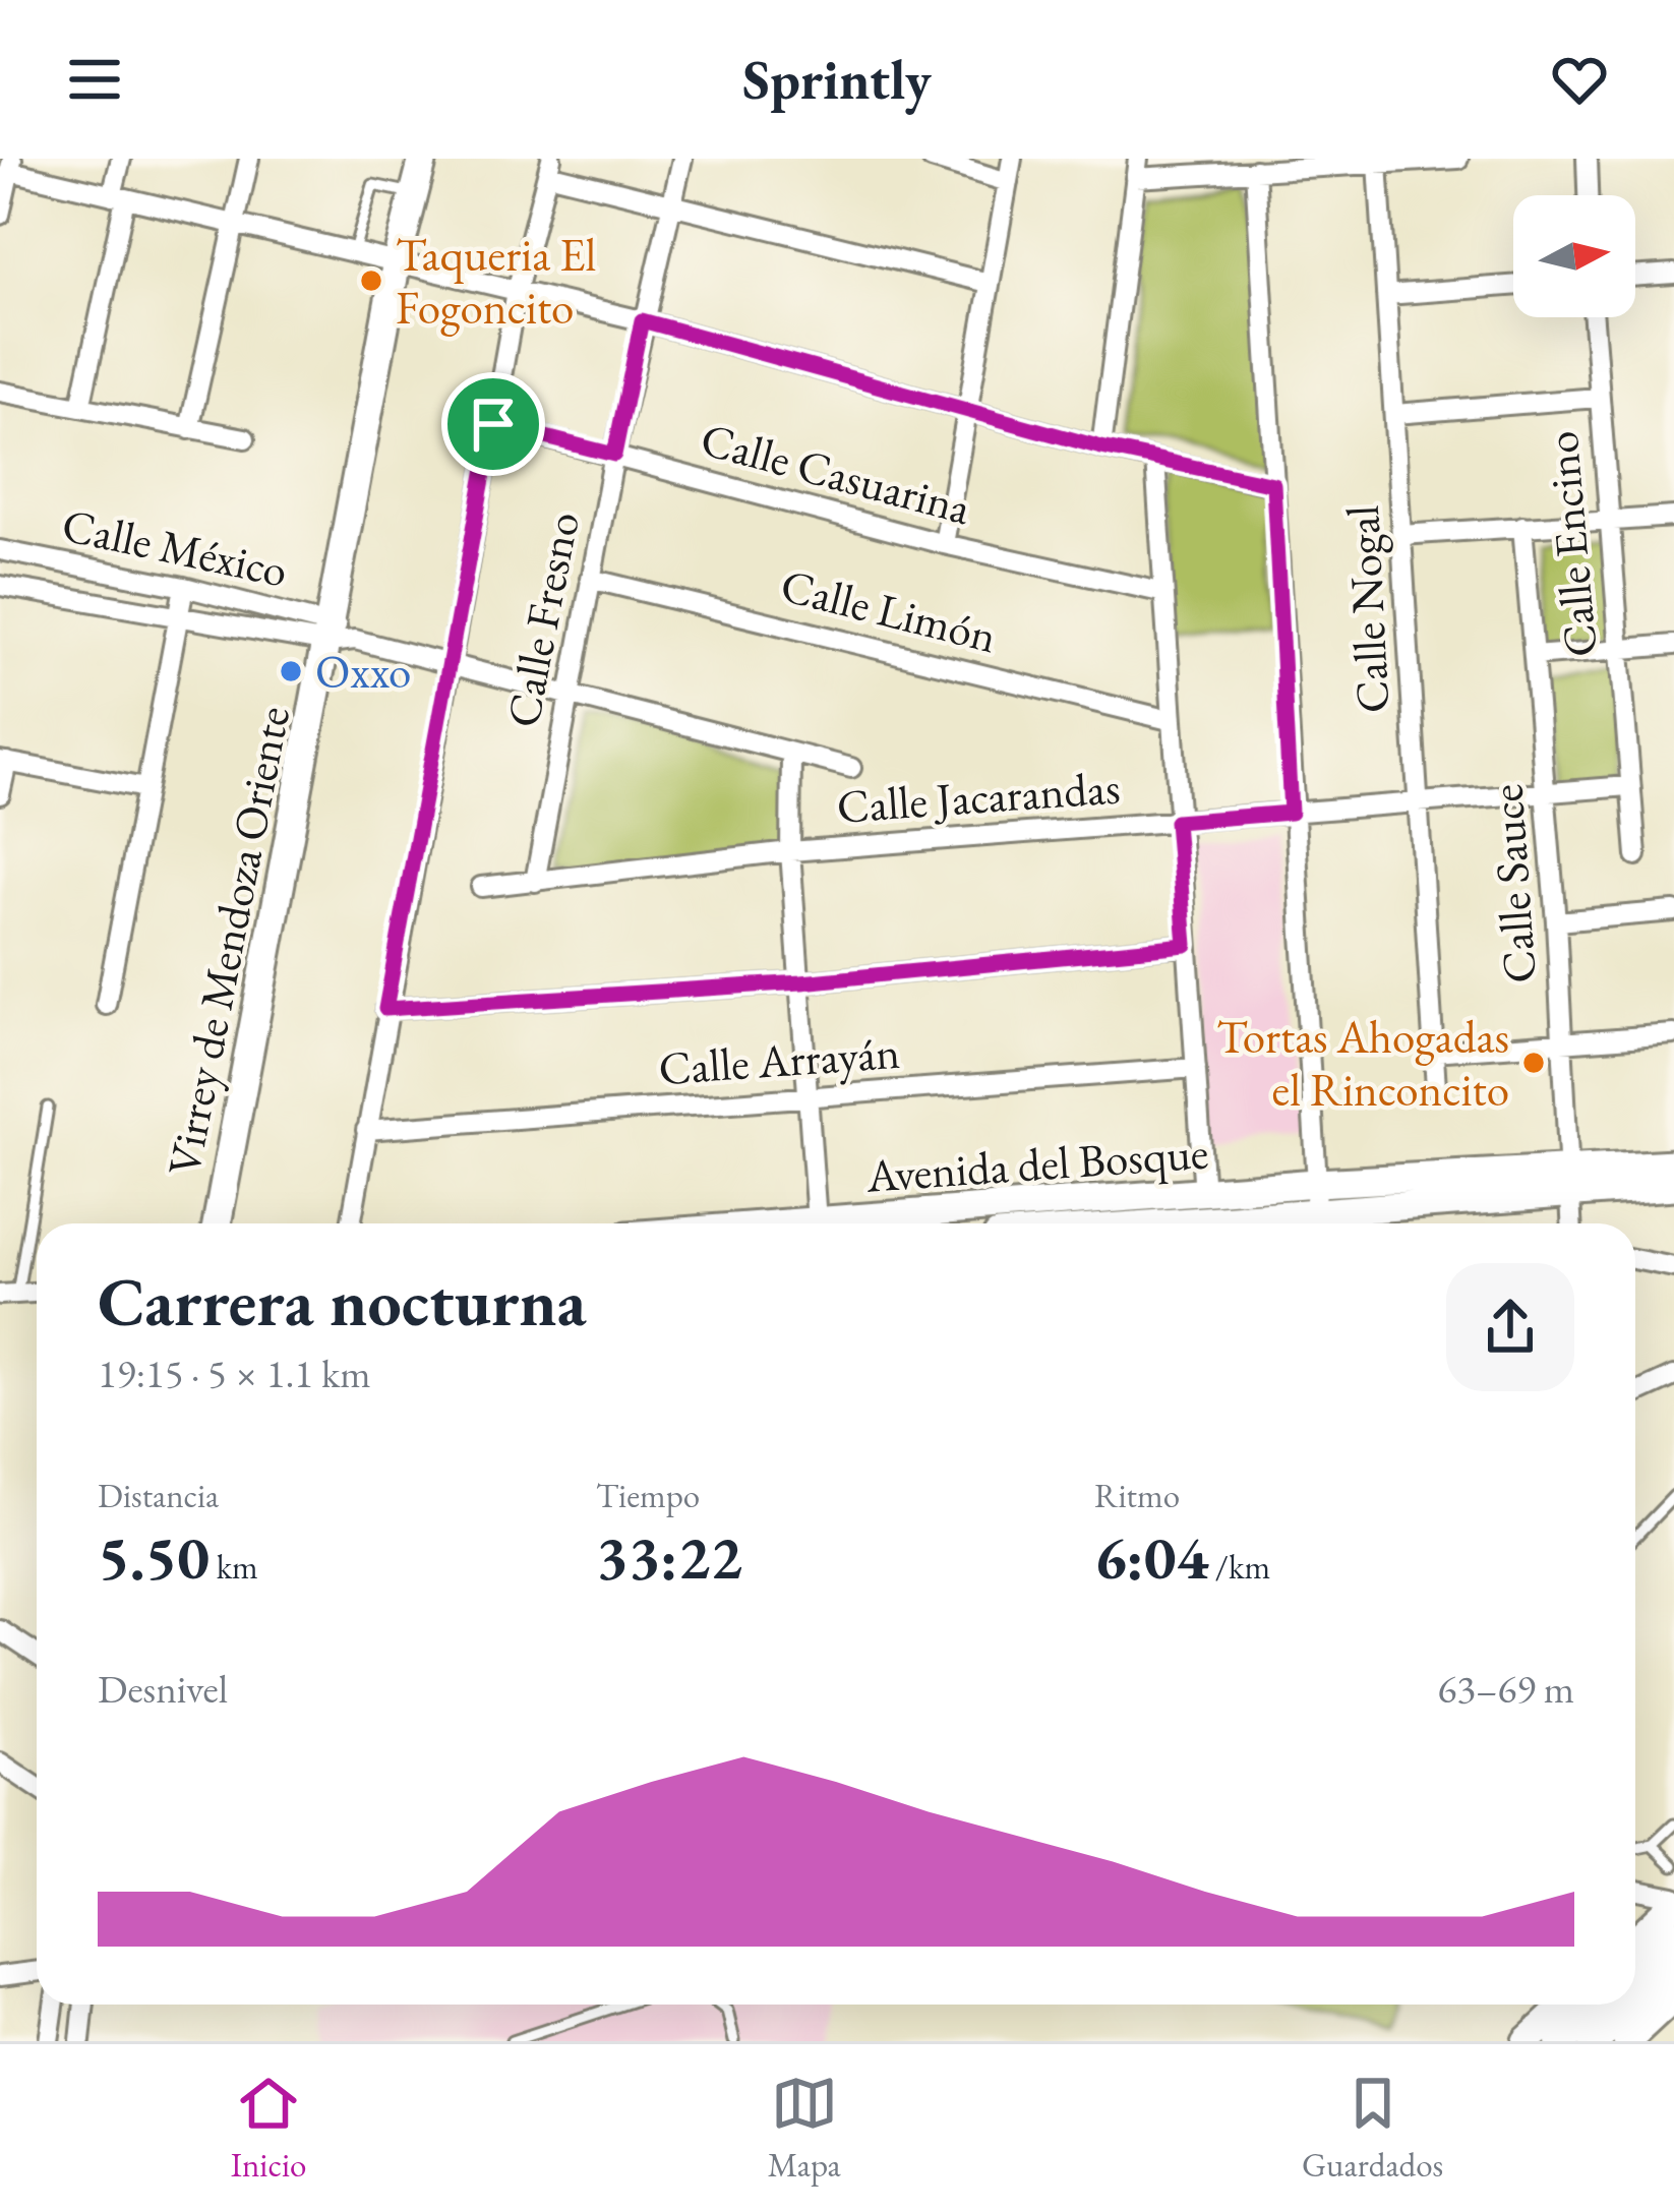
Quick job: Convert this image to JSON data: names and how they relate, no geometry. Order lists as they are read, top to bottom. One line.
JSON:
{"streets":{"street":["Calle Casuarina","Calle Encino","Calle México","Calle Nogal","Calle Limón","Calle Fresno","Calle Jacarandas","Calle Sauce","Virrey de Mendoza Oriente","Calle Arrayán","Avenida del Bosque"]},"crossings":[["Calle Casuarina","Calle Fresno"],["Calle Encino","Calle Jacarandas"],["Calle México","Virrey de Mendoza Oriente"],["Calle Nogal","Calle Jacarandas"],["Calle Limón","Calle Fresno"],["Calle Fresno","Calle Jacarandas"],["Calle Jacarandas","Calle Sauce"],["Calle Sauce","Avenida del Bosque"]],"places":["Taqueria El Fogoncito","Oxxo","Tortas Ahogadas el Rinconcito"],"north":"right","page":{"header":"Sprintly","heading":["Carrera nocturna","19:15 · 5 × 1.1 km"],"stats":[["Distancia","5.50 km"],["Tiempo","33:22"],["Ritmo","6:04 /km"]],"chart":["Desnivel","63–69 m"],"tabs":["Inicio","Mapa","Guardados"]}}
